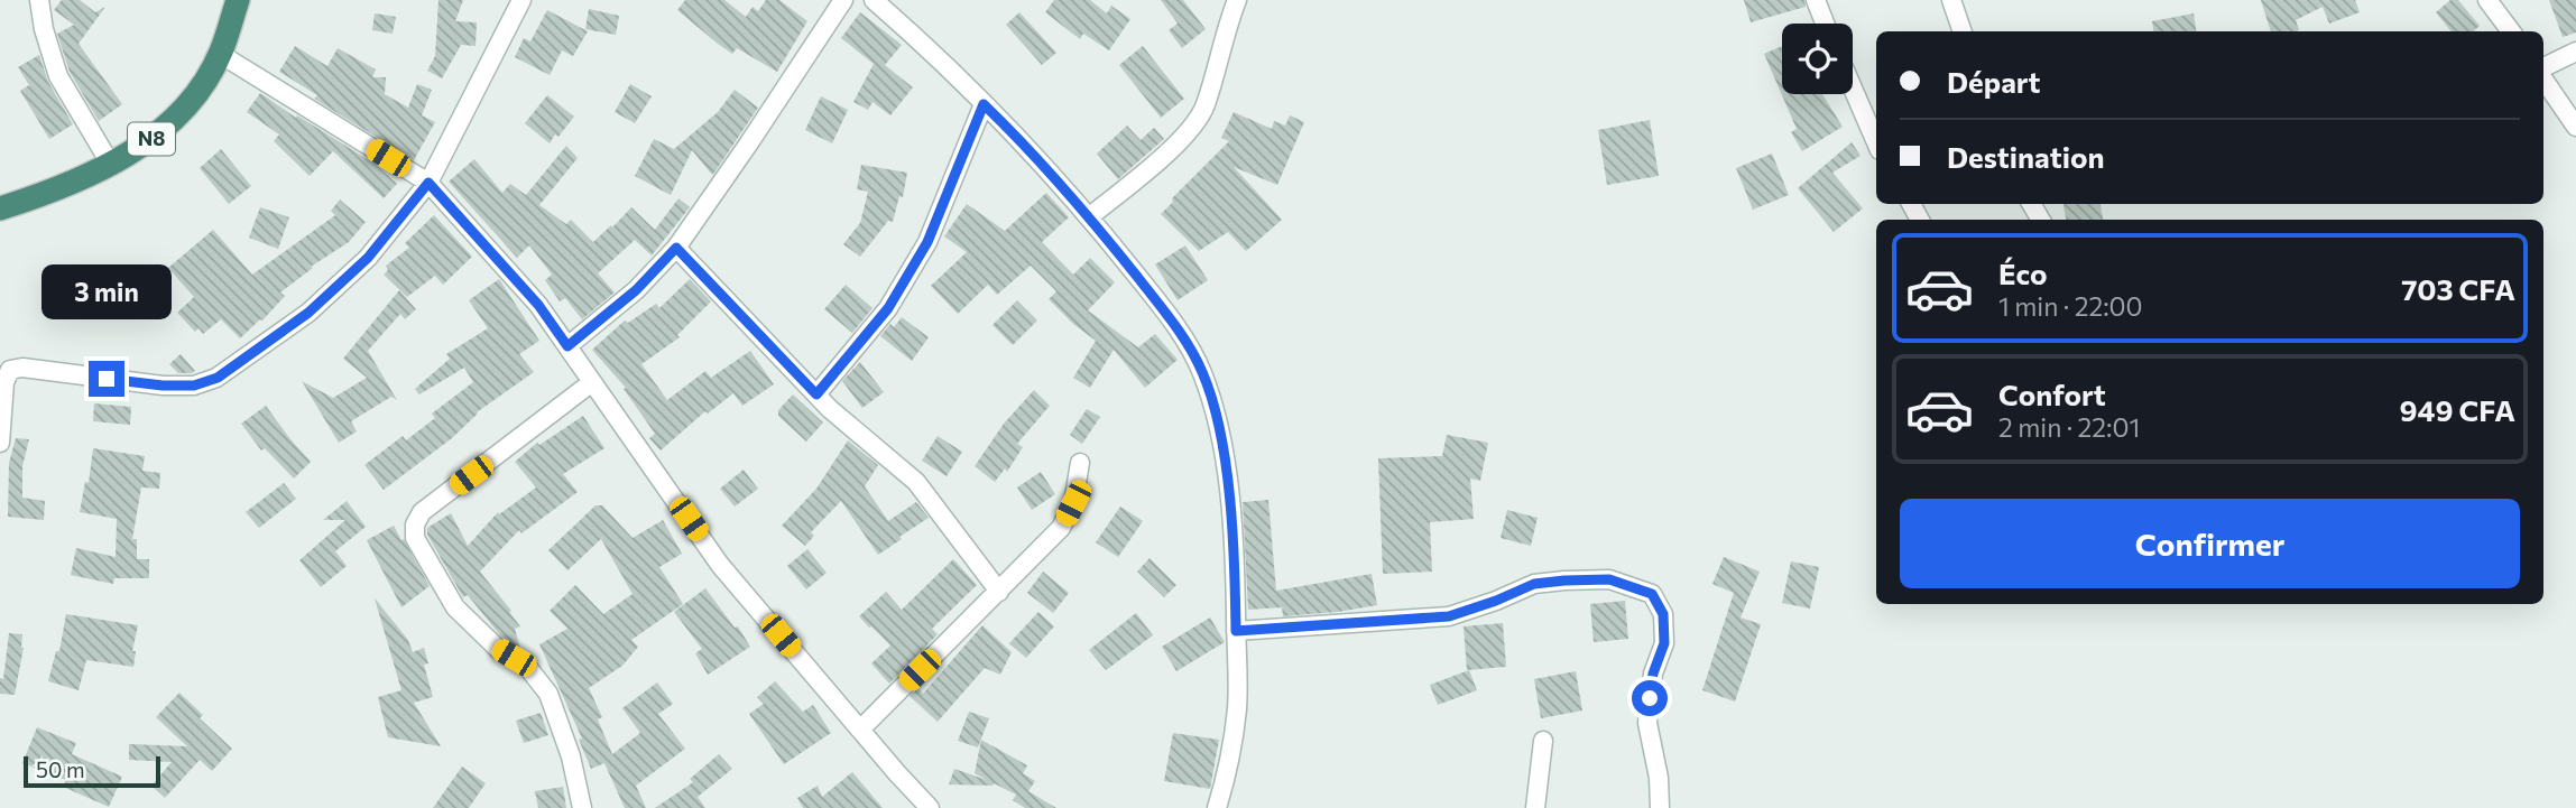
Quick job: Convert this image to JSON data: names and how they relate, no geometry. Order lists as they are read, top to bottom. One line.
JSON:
{"streets":{"highway":["N8"]},"scale_bar":"50 m","page":{"banner":["Départ","Destination"],"list":[{"name":"Éco","note":"1 min · 22:00","value":"703 CFA"},{"name":"Confort","note":"2 min · 22:01","value":"949 CFA"}],"bubble":"3 min","buttons":"Confirmer","scale":"50 m"}}
